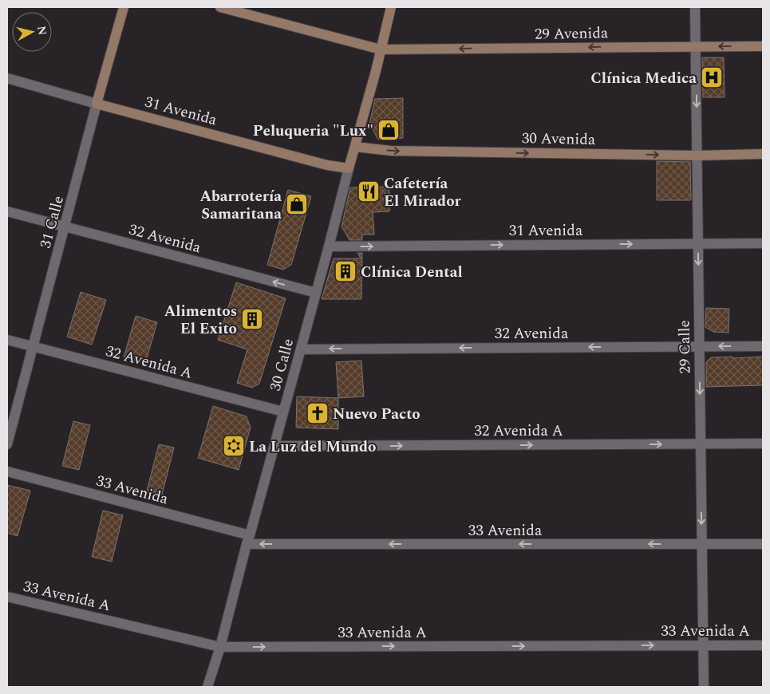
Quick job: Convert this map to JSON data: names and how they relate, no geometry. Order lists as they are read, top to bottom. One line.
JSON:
{"streets":{"street":["29 Avenida","31 Avenida","30 Avenida","31 Calle","32 Avenida","29 Calle","32 Avenida A","30 Calle","33 Avenida","33 Avenida A"]},"crossings":[["29 Avenida","29 Calle"],["29 Avenida","30 Calle"],["31 Avenida","31 Calle"],["31 Avenida","29 Calle"],["31 Avenida","30 Calle"],["30 Avenida","29 Calle"],["30 Avenida","30 Calle"],["31 Calle","32 Avenida"],["31 Calle","32 Avenida A"],["32 Avenida","29 Calle"],["32 Avenida","30 Calle"],["29 Calle","32 Avenida A"],["29 Calle","33 Avenida"],["29 Calle","33 Avenida A"],["32 Avenida A","30 Calle"],["30 Calle","33 Avenida"],["30 Calle","33 Avenida A"]],"one_way":["29 Avenida","31 Avenida","30 Avenida","32 Avenida","29 Calle","32 Avenida A","33 Avenida","33 Avenida A"],"places":{"hospital":["Clínica Medica"],"shop":["Peluqueria \"Lux\"","Abarrotería Samaritana"],"restaurant":["Cafetería El Mirador"],"building":["Clínica Dental","Alimentos El Exito"],"church":["Nuevo Pacto"],"synagogue":["La Luz del Mundo"]},"north":"right"}
